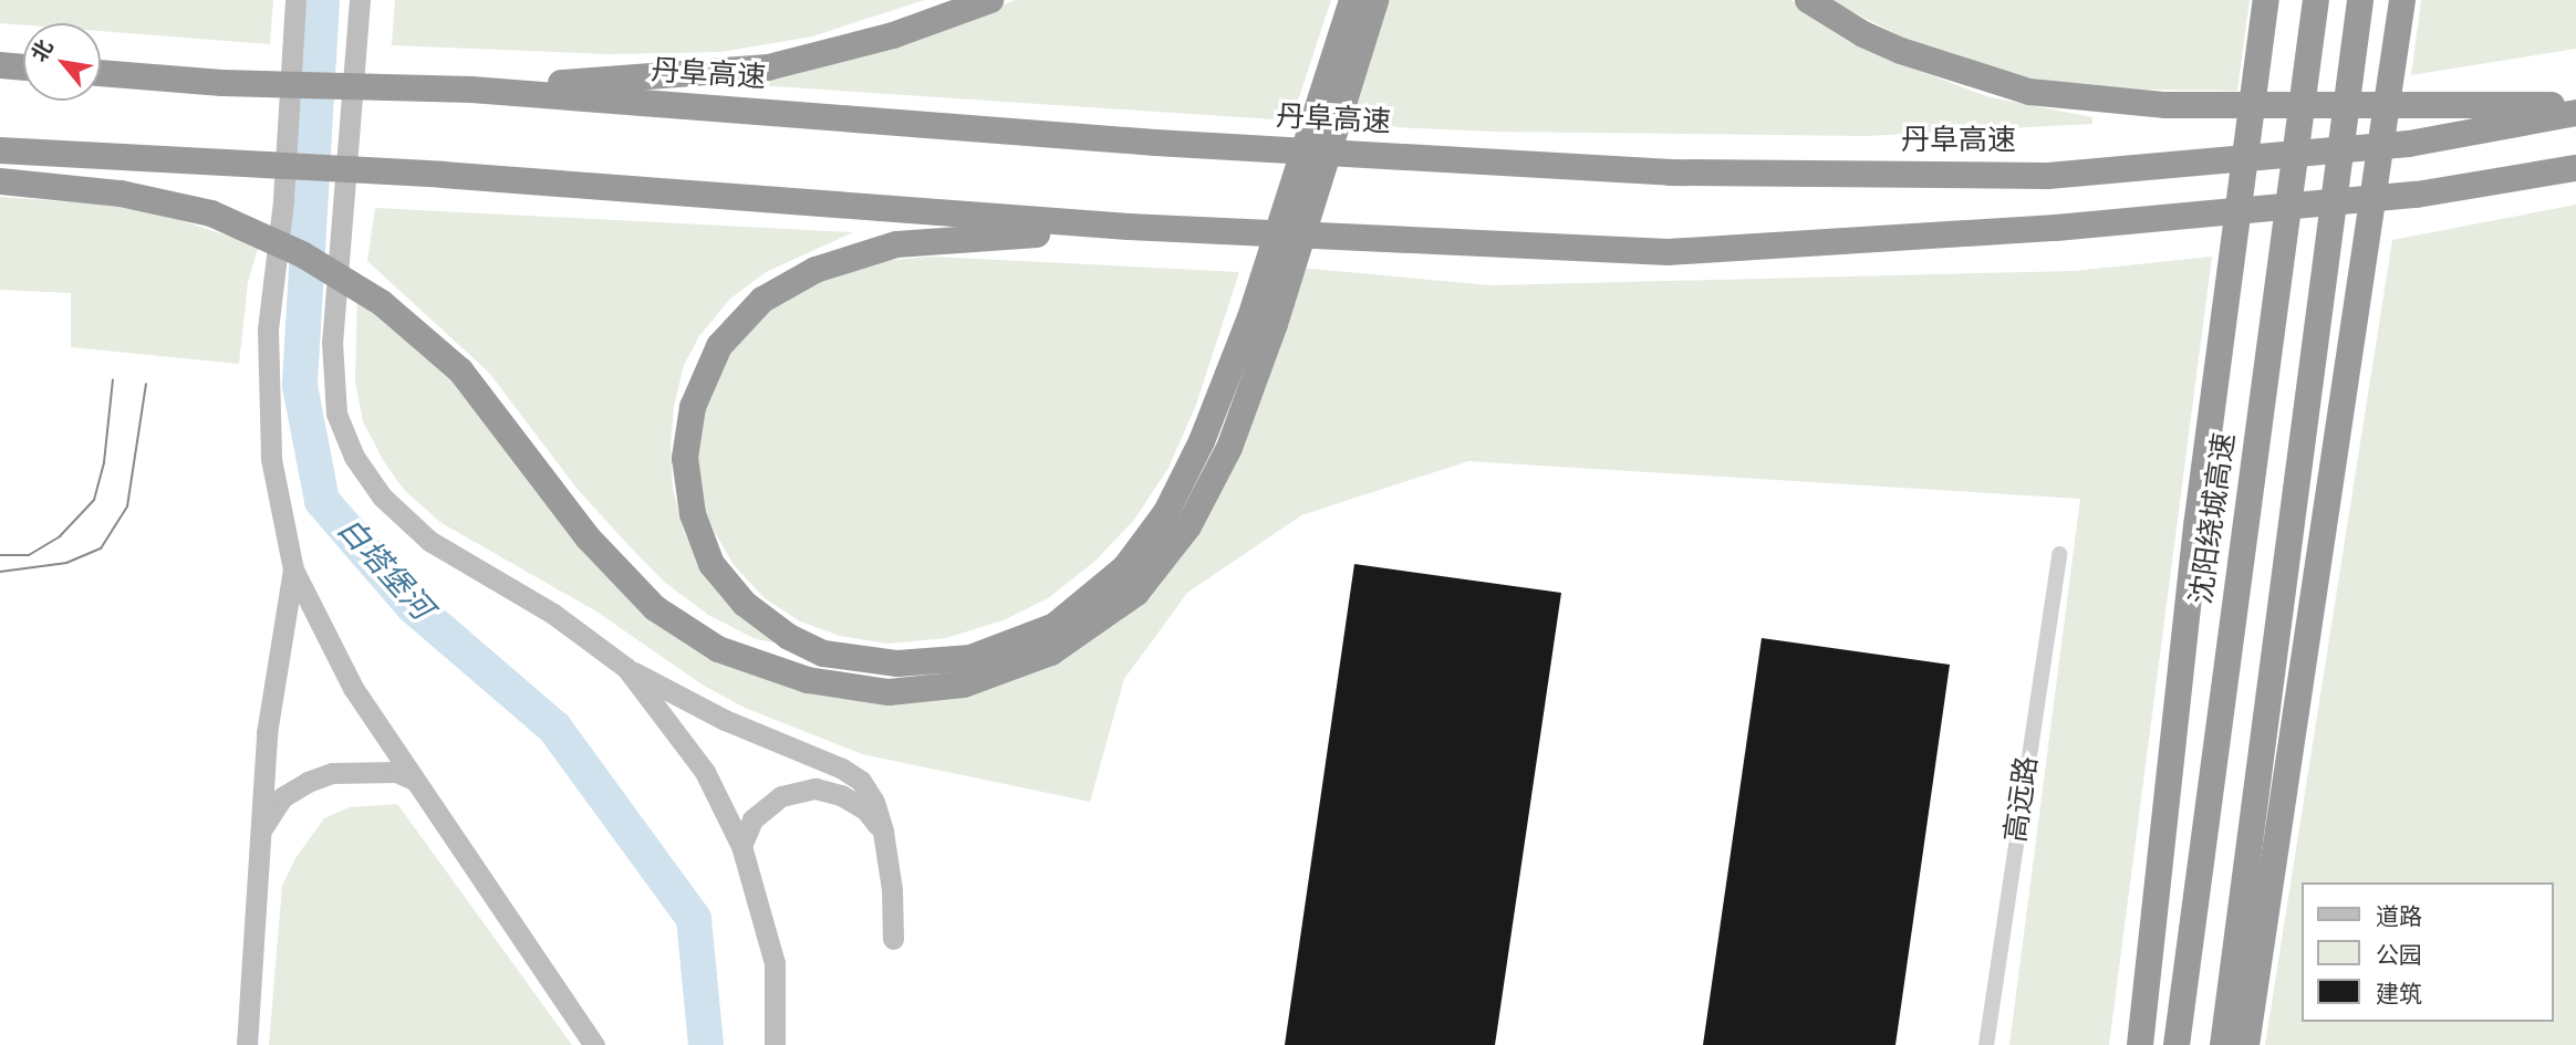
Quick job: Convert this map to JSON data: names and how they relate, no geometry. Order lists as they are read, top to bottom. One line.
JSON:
{"streets":{"highway":["丹阜高速","沈阳绕城高速"],"street":["高远路"]},"water":["白塔堡河"],"legend":["道路","公园","建筑"],"north":"top left"}
